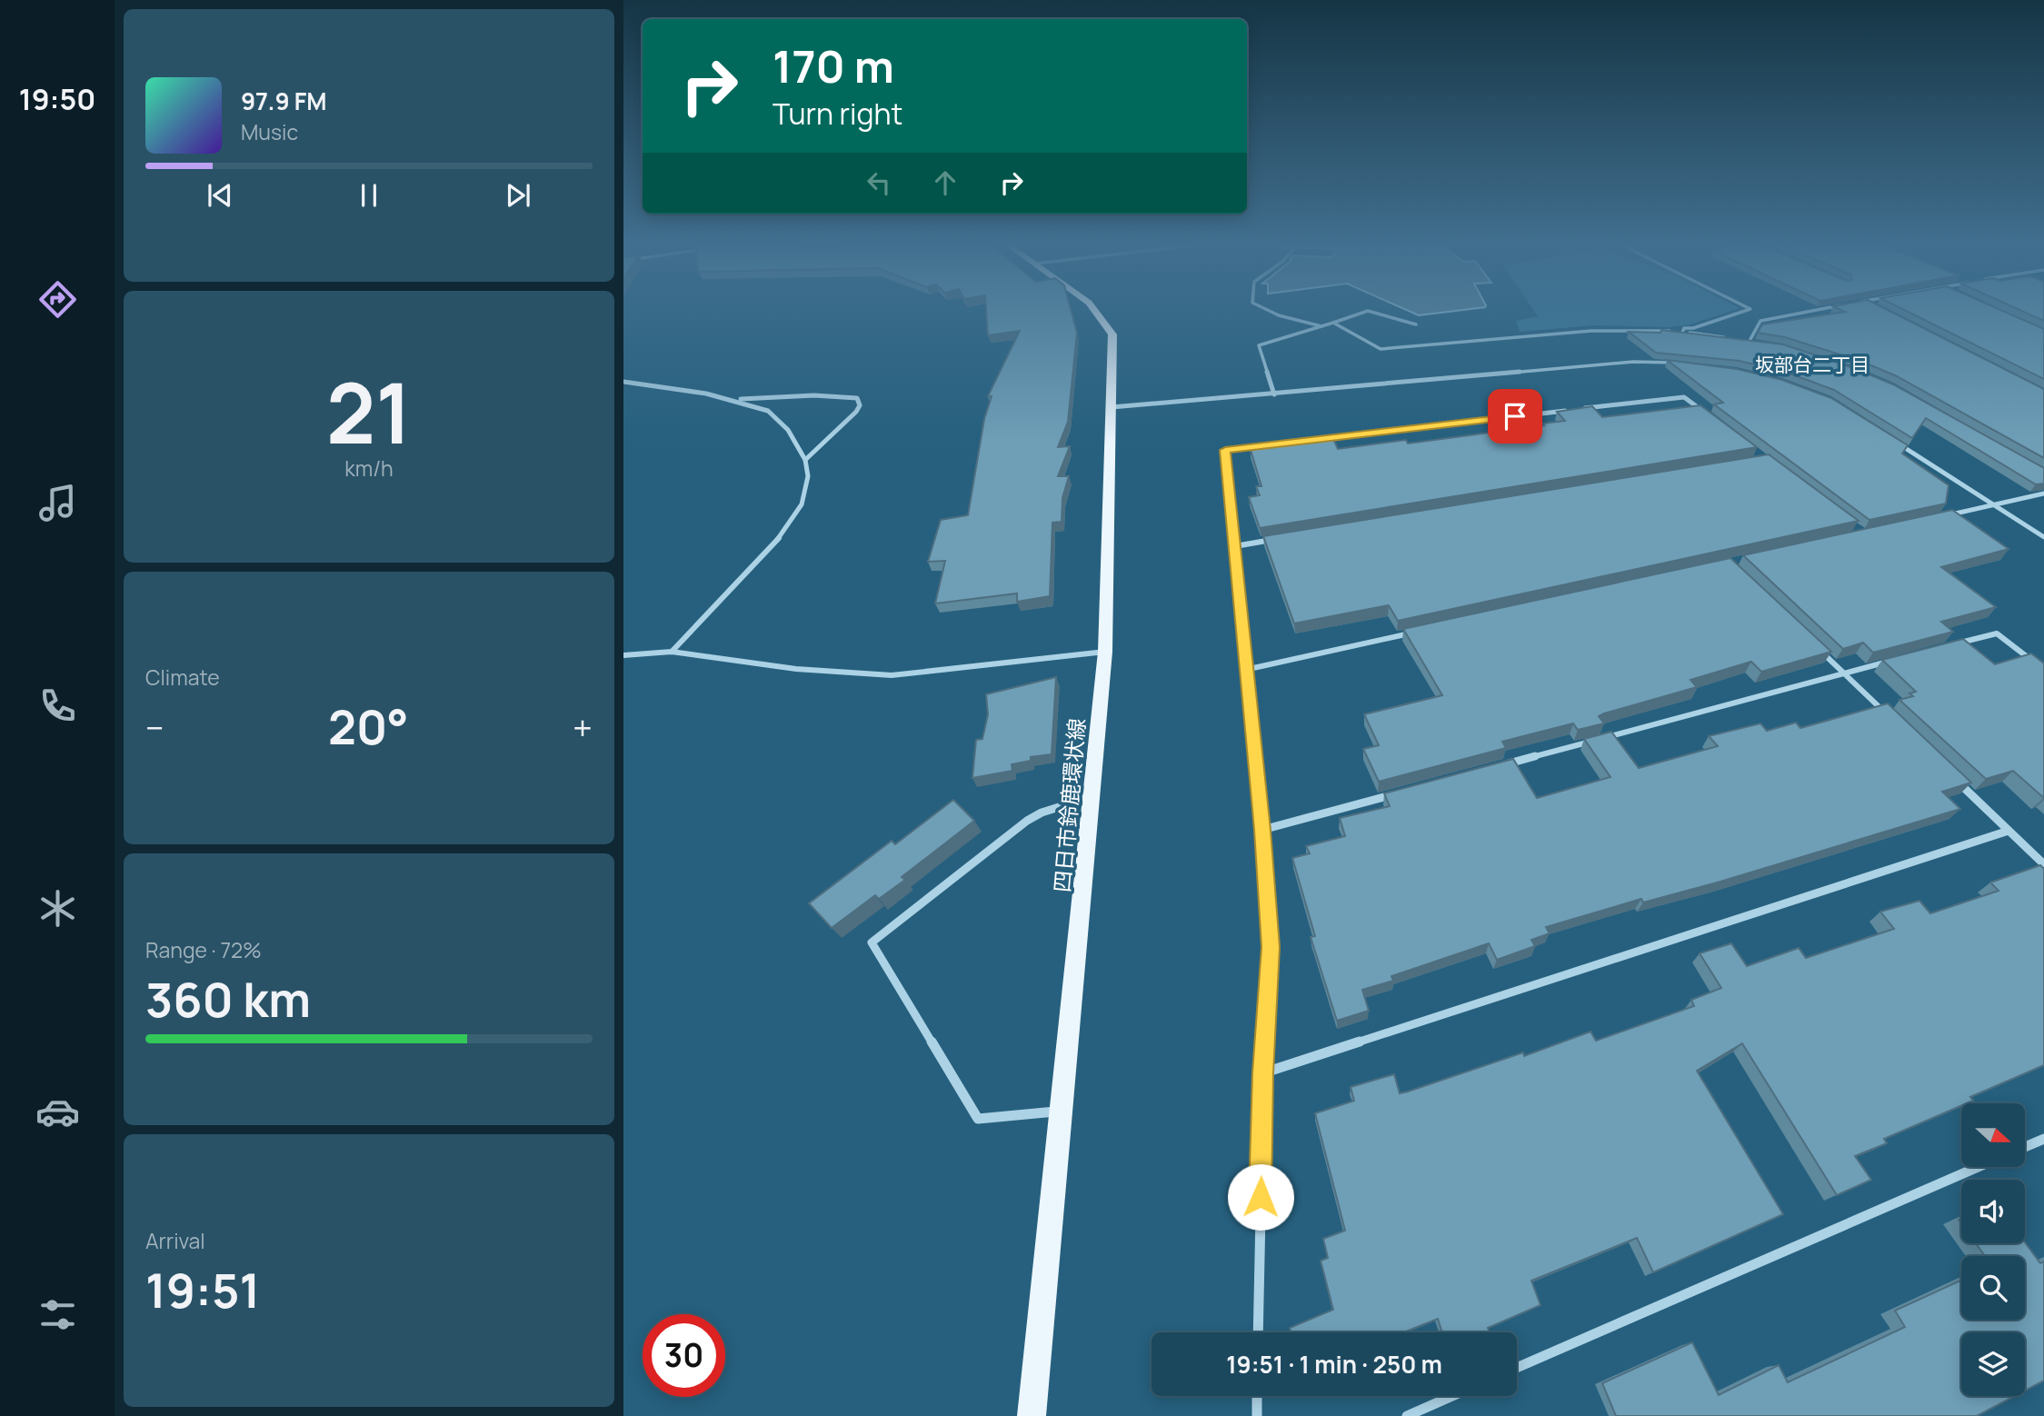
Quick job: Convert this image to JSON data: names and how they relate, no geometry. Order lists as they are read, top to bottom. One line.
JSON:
{"streets":{"main road":["四日市鈴鹿環状線"]},"districts":["坂部台二丁目"],"north":"right","page":{"tabs":"19:50","turn":["170 m","Turn right"],"song":["97.9 FM","Music"],"tile":[["21","km/h"],"Climate",["Range · 72%","360 km"],["Arrival","19:51"]],"heat":["−","20°","+"],"limit":"30","trip":"19:51 · 1 min · 250 m"}}
